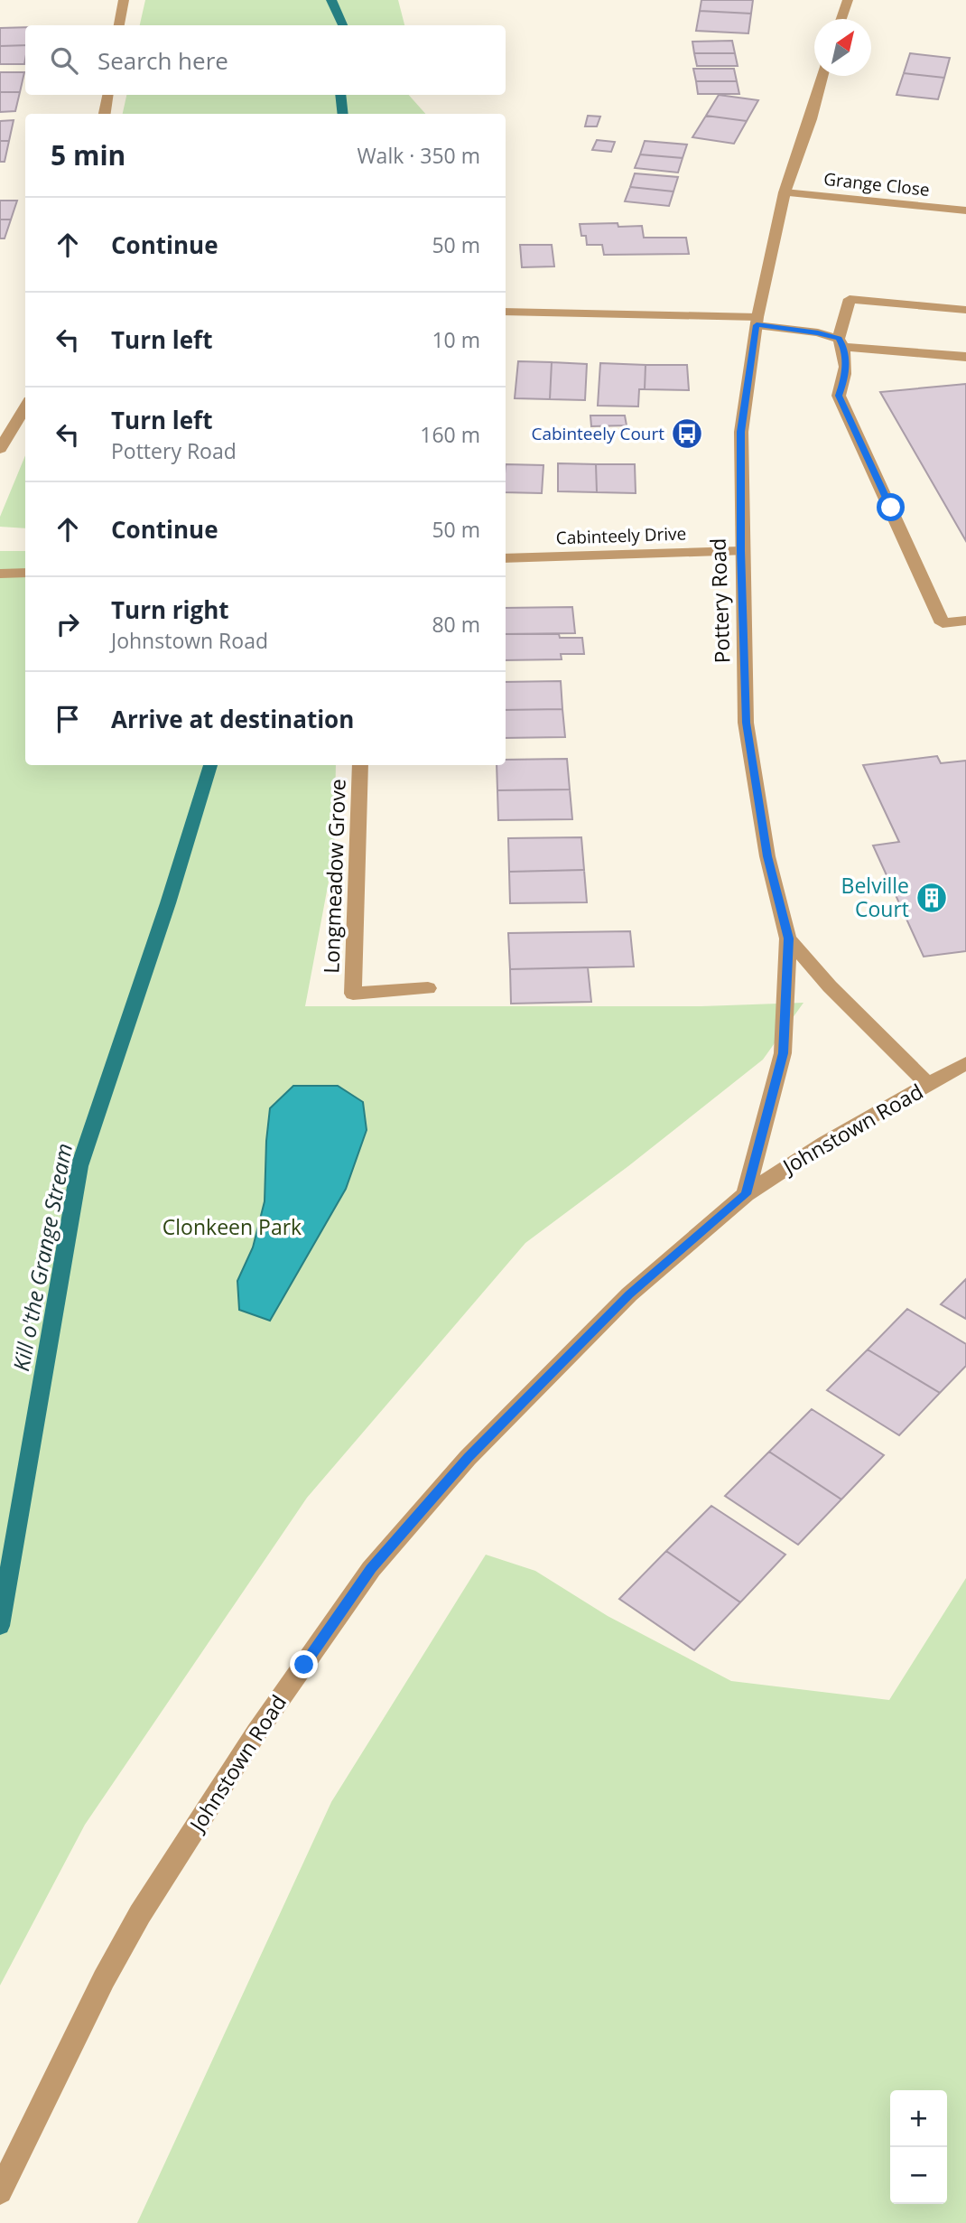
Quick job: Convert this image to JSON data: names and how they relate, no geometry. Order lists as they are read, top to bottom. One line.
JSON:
{"streets":{"street":["Grange Close","Cabinteely Drive","Pottery Road","Longmeadow Grove","Johnstown Road"]},"crossings":[["Grange Close","Pottery Road"],["Cabinteely Drive","Pottery Road"],["Pottery Road","Johnstown Road"]],"water":["Kill o'the Grange Stream"],"parks":["Clonkeen Park"],"places":{"bus stop":["Cabinteely Court"],"building":["Belville Court"]},"north":"top right","page":{"search":"Search here","heading":["5 min","Walk · 350 m"],"list":[["Continue","50 m"],["Turn left","10 m"],["Turn left","Pottery Road","160 m"],["Continue","50 m"],["Turn right","Johnstown Road","80 m"],"Arrive at destination"],"map_buttons":["+","−"]}}
